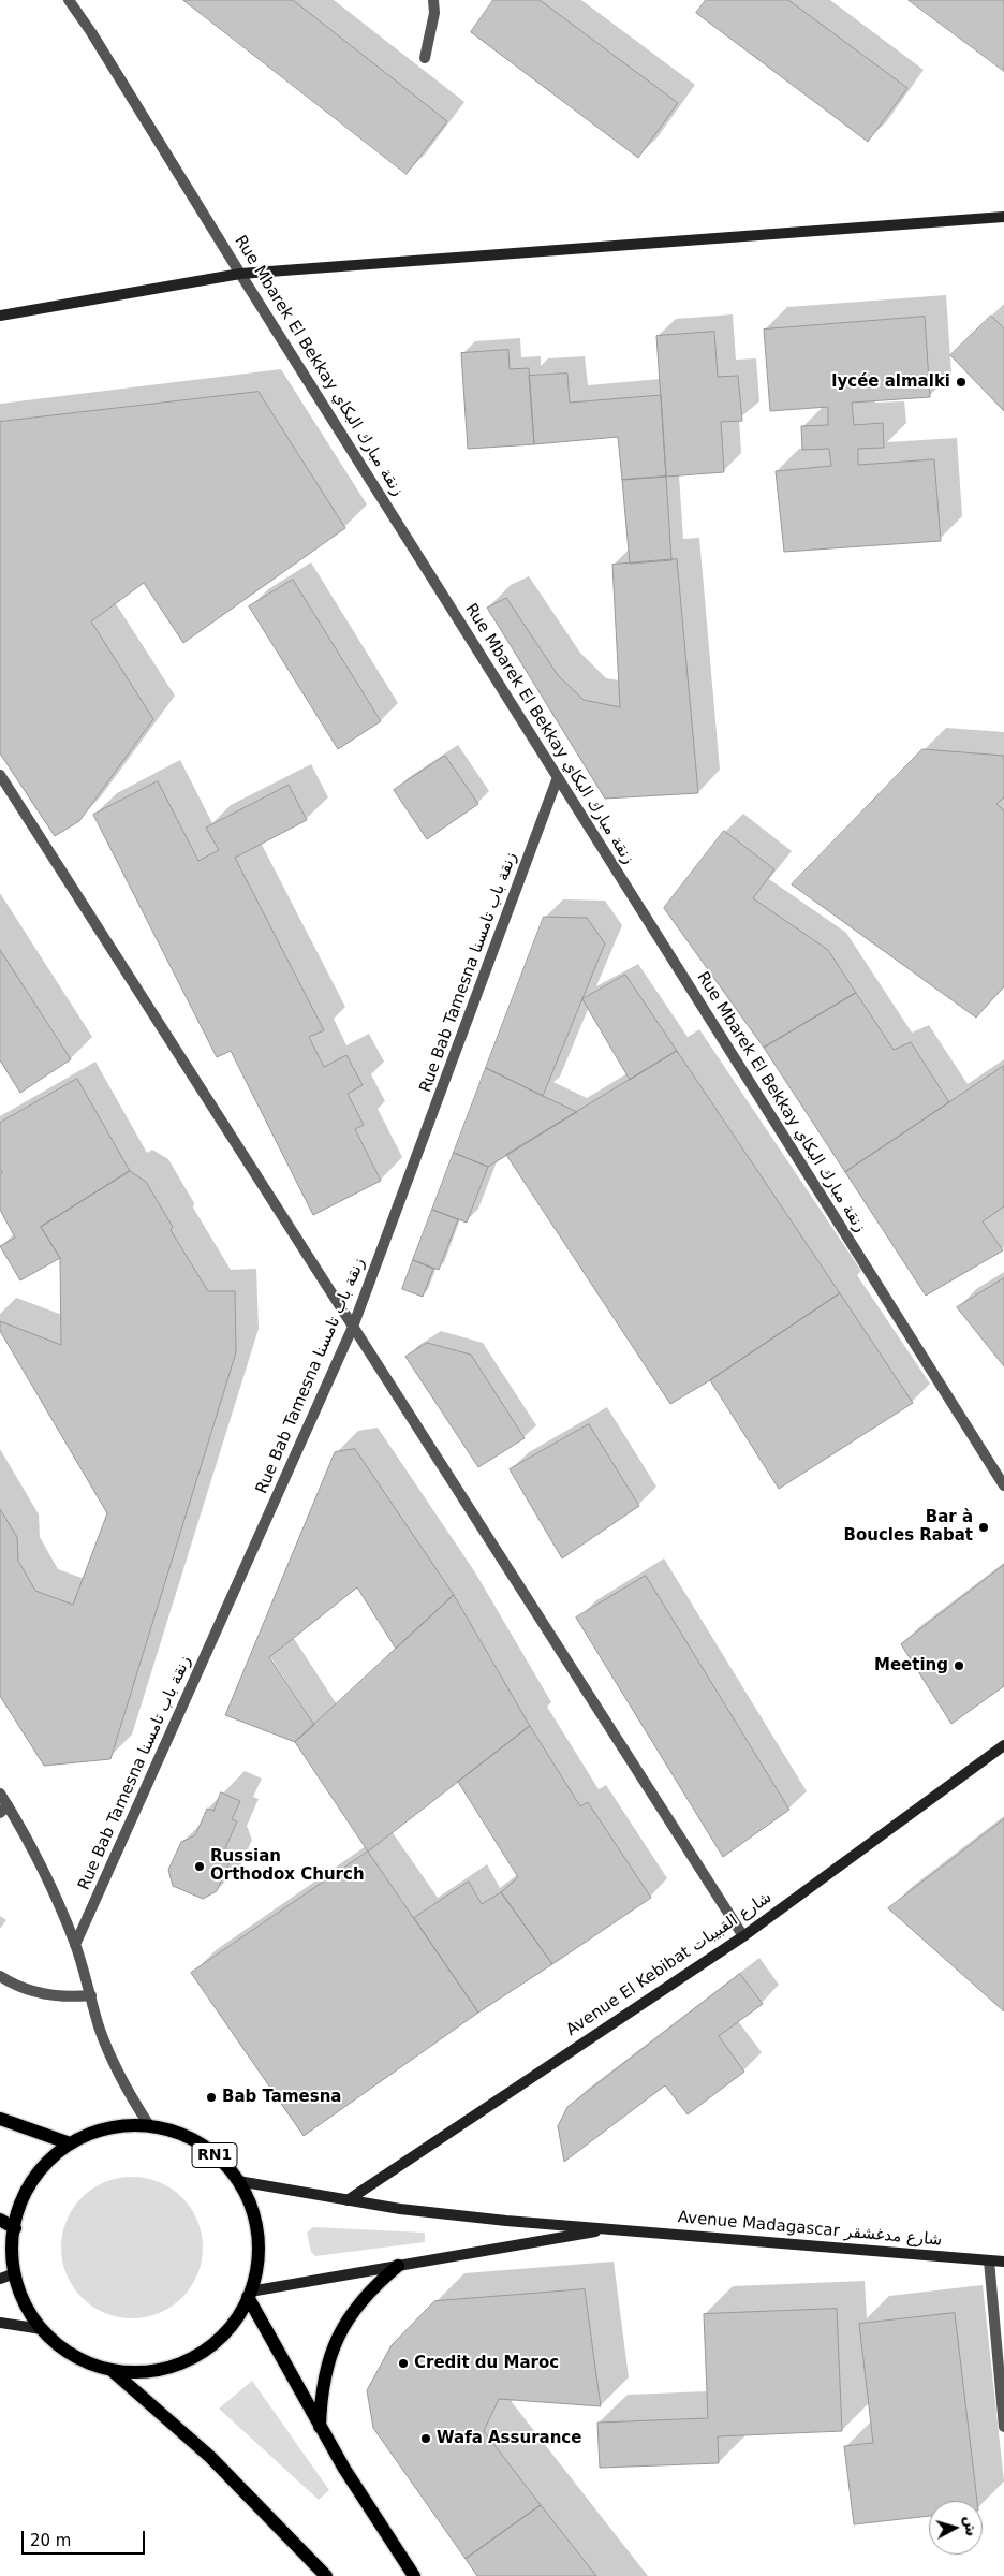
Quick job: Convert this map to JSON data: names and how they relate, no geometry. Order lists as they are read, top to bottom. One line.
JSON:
{"streets":{"main road":["RN1"],"street":["Rue Mbarek El Bekkay زنقة مبارك البكاي","Rue Bab Tamesna زنقة باب تامسنا","Avenue El Kebibat شارع القبيبات","Avenue Madagascar شارع مدغشقر"]},"crossings":[["Rue Mbarek El Bekkay زنقة مبارك البكاي","Rue Bab Tamesna زنقة باب تامسنا"],["Avenue El Kebibat شارع القبيبات","Avenue Madagascar شارع مدغشقر"],["RN1","Avenue Madagascar شارع مدغشقر"]],"places":["lycée almalki","Bar à Boucles Rabat","Meeting","Russian Orthodox Church","Bab Tamesna","Credit du Maroc","Wafa Assurance"],"scale_bar":"20 m","north":"right"}
